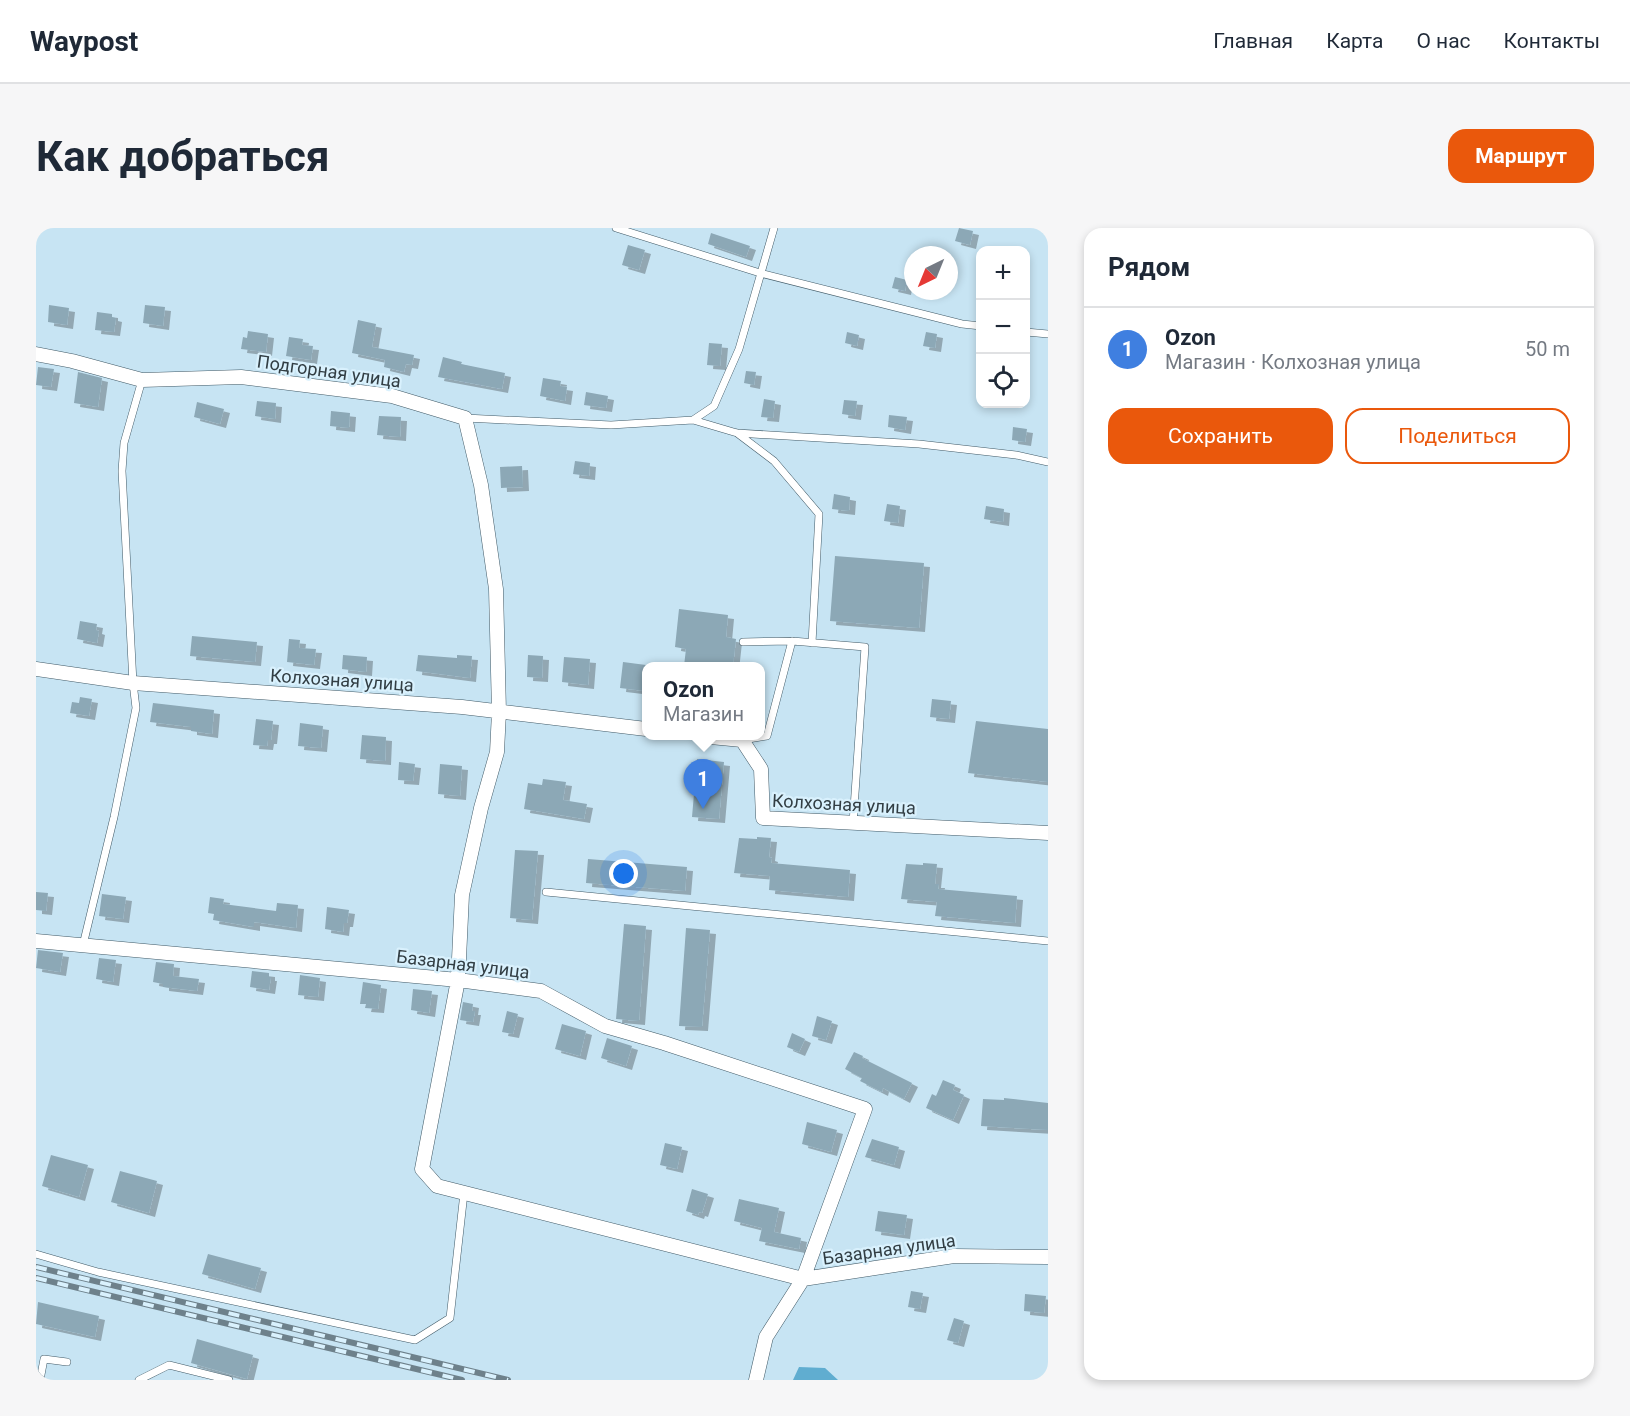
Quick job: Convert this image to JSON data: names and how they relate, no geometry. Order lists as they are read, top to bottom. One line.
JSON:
{"streets":{"street":["Подгорная улица","Колхозная улица","Базарная улица"]},"north":"bottom left","page":{"header":"Waypost","nav":["Главная","Карта","О нас","Контакты"],"buttons":["Маршрут",["Сохранить","Поделиться"]],"title":"Как добраться","heading":"Рядом","map_buttons":["+","−"],"list":[{"mark":"1","name":"Ozon","note":"Магазин · Колхозная улица","value":"50 m"}],"popup":["Ozon","Магазин"],"pins":"1"}}
